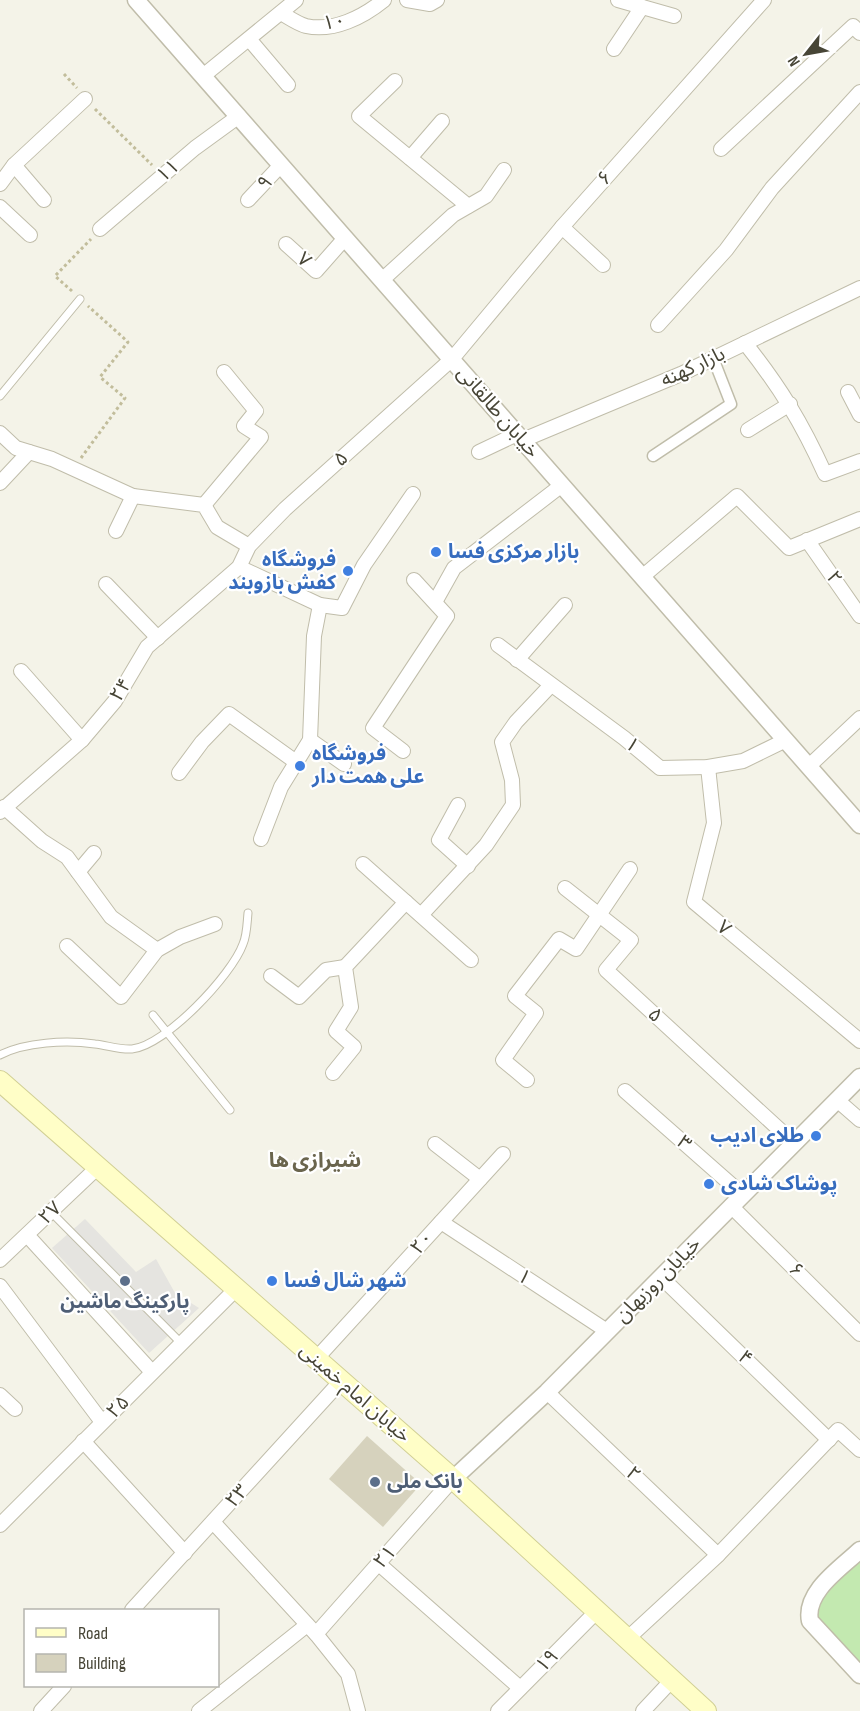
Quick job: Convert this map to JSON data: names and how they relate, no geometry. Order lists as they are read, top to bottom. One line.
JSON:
{"streets":{"main road":["خیابان امام خمینی"],"street":["۱۰","۱۱","۶","۹","۷","بازار کهنه","خیابان طالقانی","۵","۲","۲۴","۱","۳","۲۷","۲۰","خیابان روزبهان","۴","۲۵","۲۳","۲۱","۱۹"]},"crossings":[["۱۰","خیابان طالقانی"],["۱۱","خیابان طالقانی"],["۶","خیابان طالقانی"],["۶","۵"],["۶","۳"],["۶","خیابان روزبهان"],["۹","خیابان طالقانی"],["۷","خیابان طالقانی"],["۷","۱"],["بازار کهنه","خیابان طالقانی"],["خیابان طالقانی","۵"],["خیابان طالقانی","۱"],["۵","۲۴"],["۵","خیابان روزبهان"],["۲","خیابان روزبهان"],["۱","۲۰"],["۱","خیابان روزبهان"],["۳","خیابان روزبهان"],["۲۷","خیابان امام خمینی"],["۲۰","خیابان امام خمینی"],["خیابان روزبهان","۴"],["خیابان روزبهان","خیابان امام خمینی"],["خیابان روزبهان","۲۱"],["خیابان امام خمینی","۲۵"],["خیابان امام خمینی","۲۳"],["خیابان امام خمینی","۲۱"],["خیابان امام خمینی","۱۹"]],"districts":["شیرازی ها"],"places":["بازار مرکزی فسا","فروشگاه کفش بازوبند","فروشگاه علی همت دار","طلای ادیب","پوشاک شادی","پارکینگ ماشین","شهر شال فسا","بانک ملی"],"legend":["Road","Building"],"north":"bottom left"}
